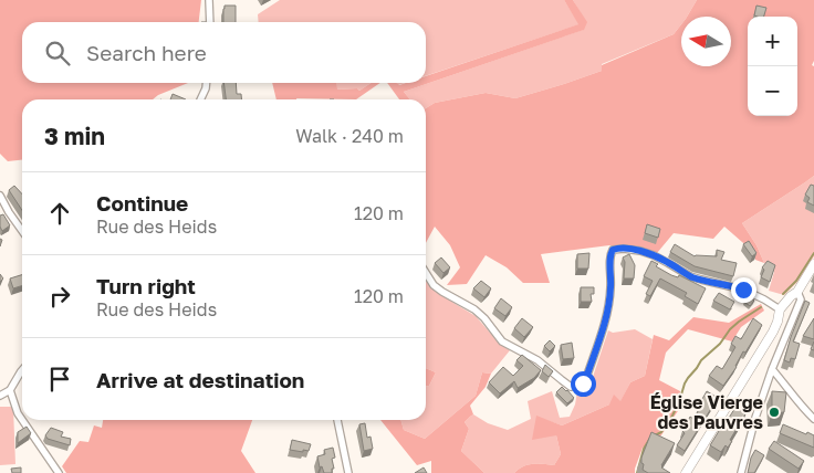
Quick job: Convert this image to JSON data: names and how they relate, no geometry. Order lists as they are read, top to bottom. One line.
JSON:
{"places":["Église Vierge des Pauvres"],"north":"left","page":{"map_buttons":["+","−"],"search":"Search here","heading":["3 min","Walk · 240 m"],"list":[["Continue","Rue des Heids","120 m"],["Turn right","Rue des Heids","120 m"],"Arrive at destination"]}}
